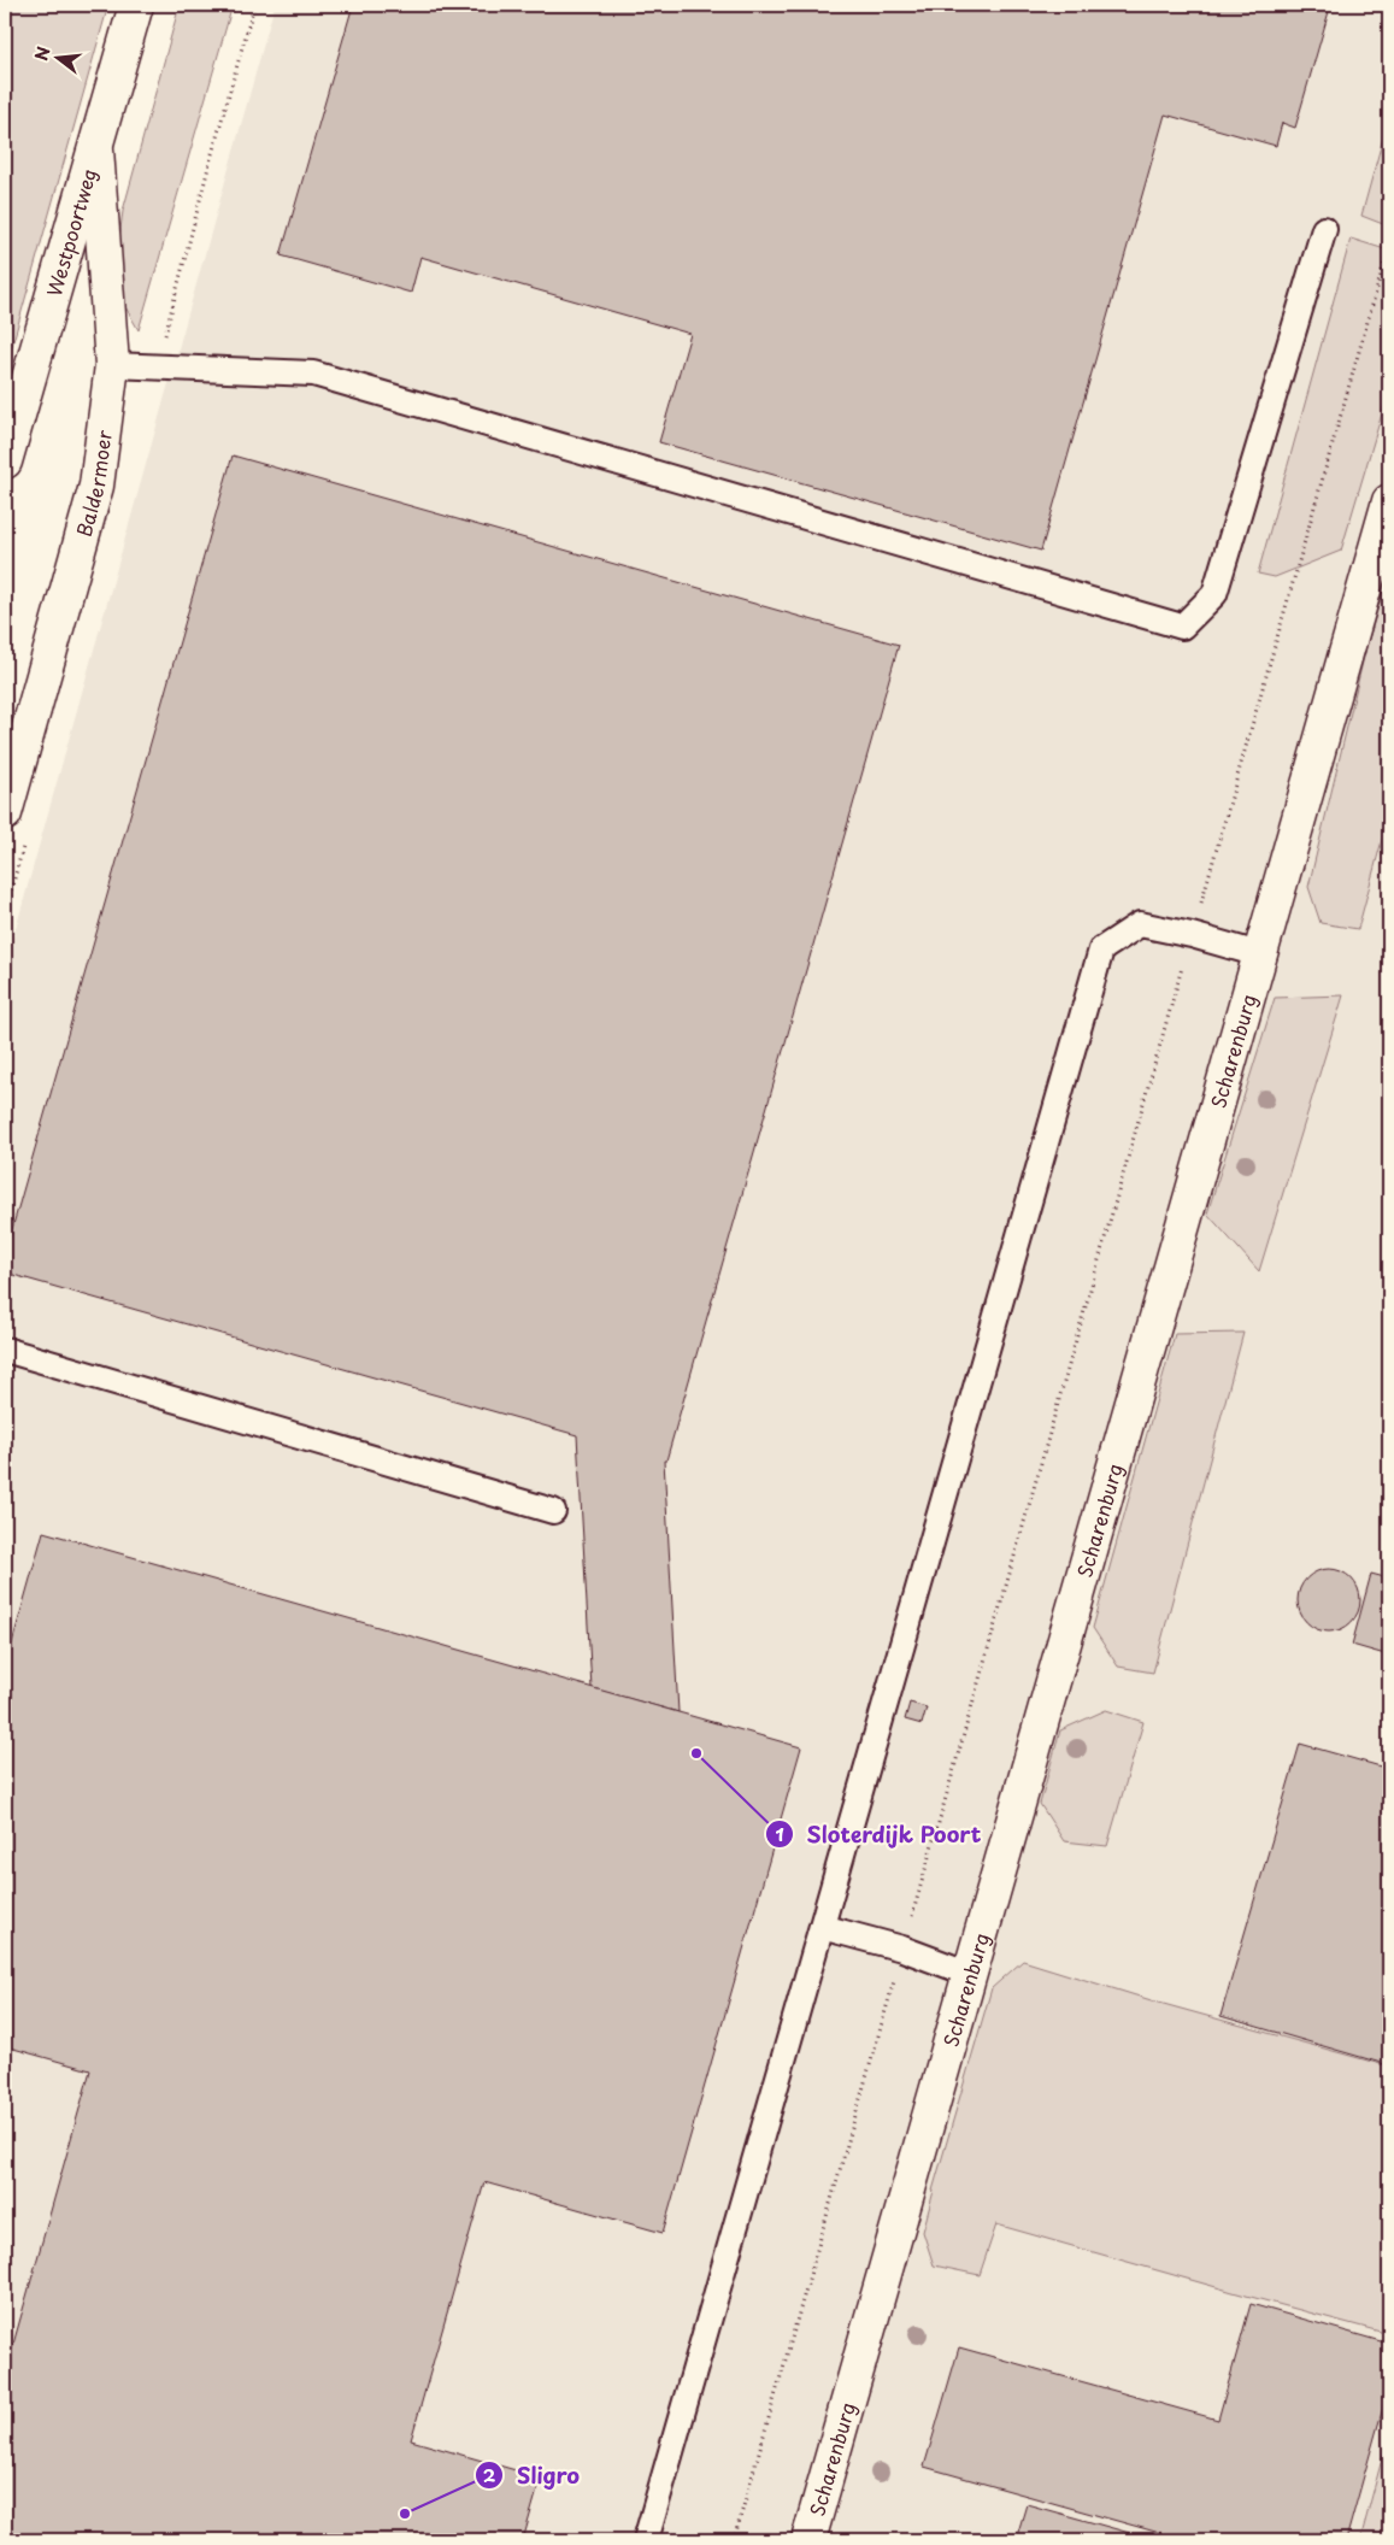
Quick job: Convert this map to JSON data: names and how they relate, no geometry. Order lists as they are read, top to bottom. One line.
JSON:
{"streets":{"street":["Westpoortweg","Baldermoer","Scharenburg"]},"crossings":[["Westpoortweg","Baldermoer"]],"places":["Sloterdijk Poort","Sligro"],"north":"left"}
